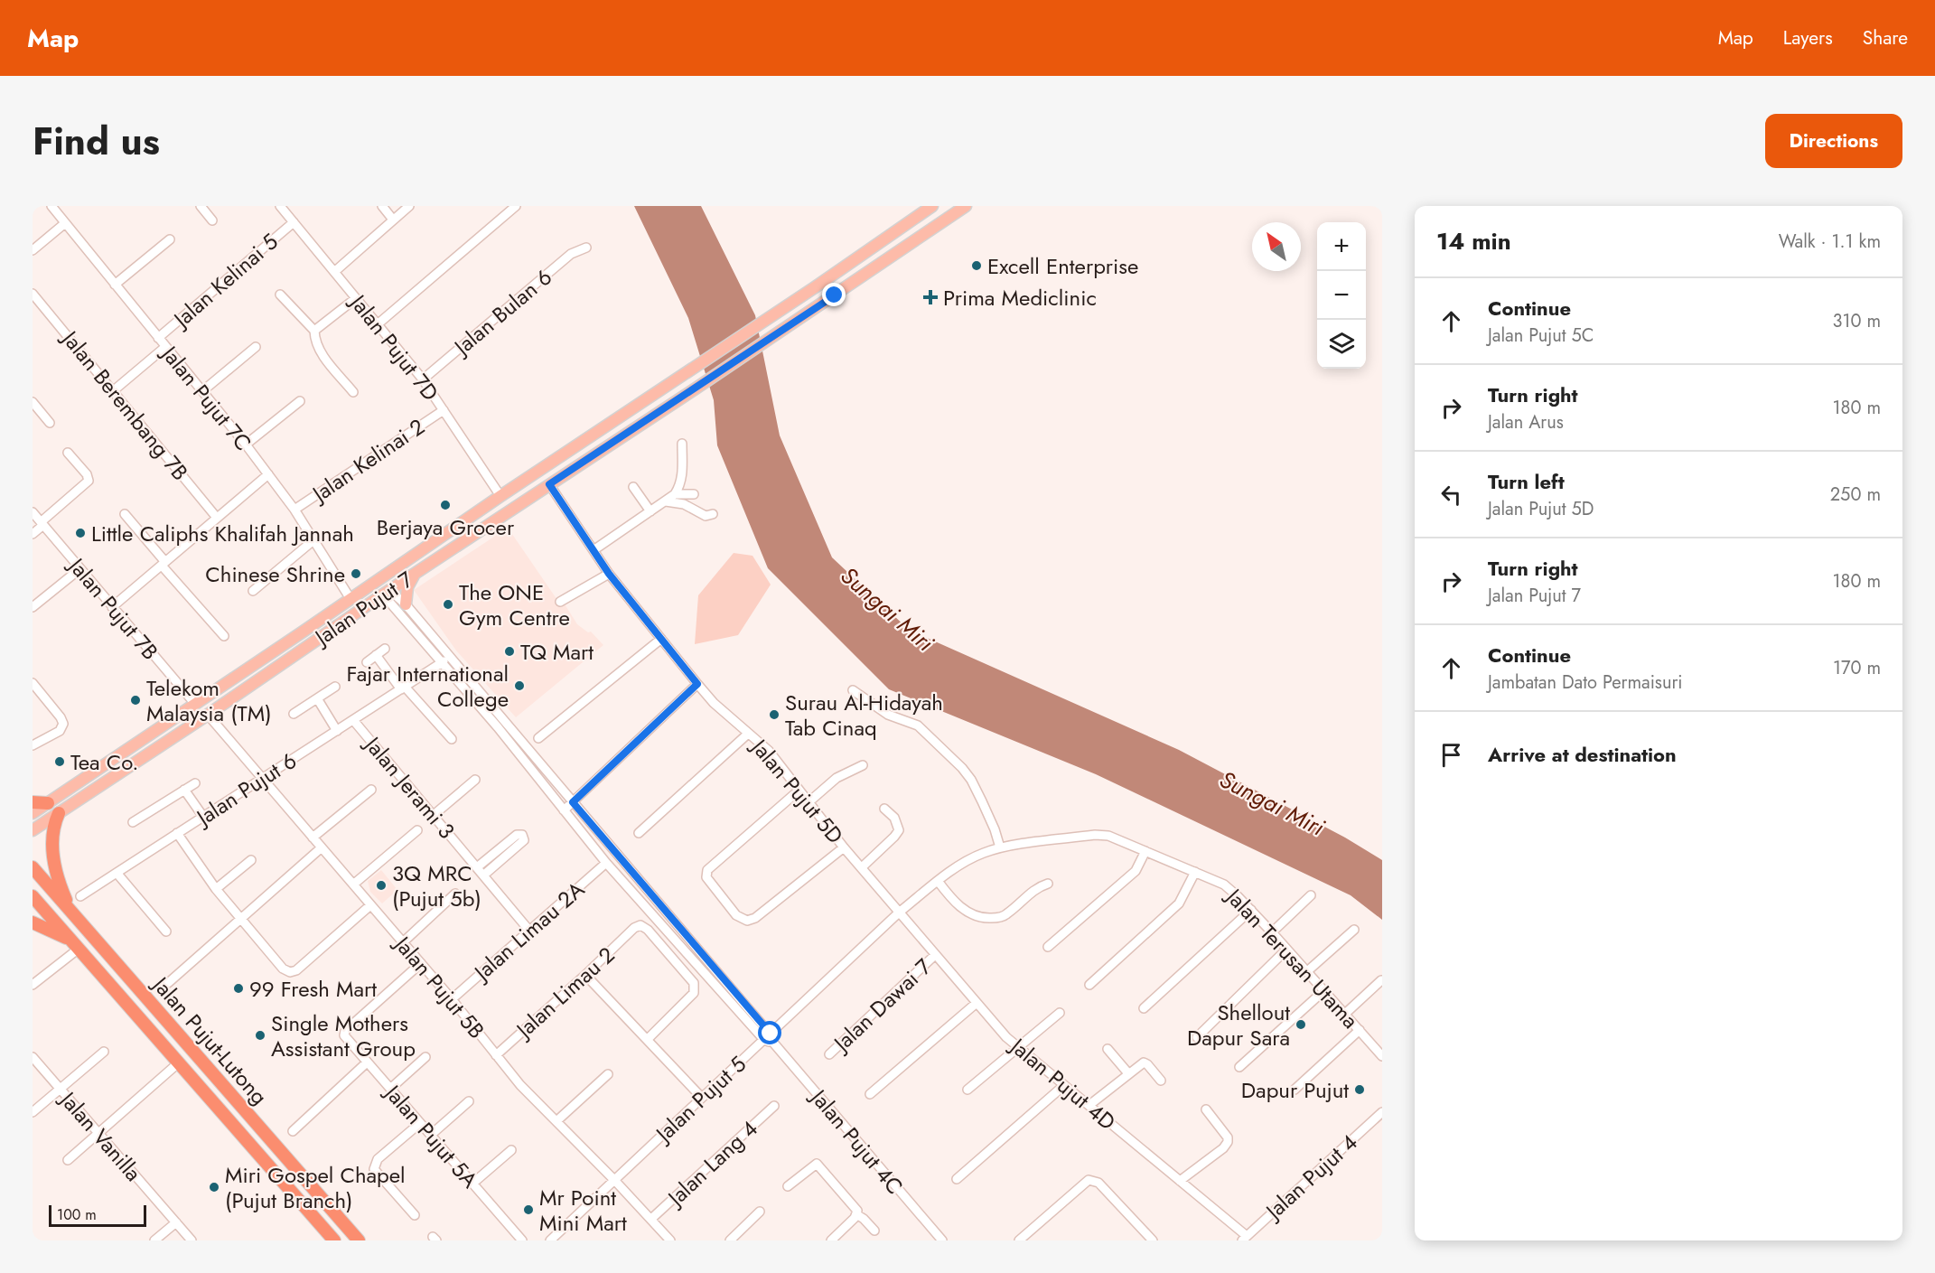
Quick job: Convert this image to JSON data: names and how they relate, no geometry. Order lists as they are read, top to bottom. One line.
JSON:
{"streets":{"highway":["Jalan Pujut-Lutong"],"main road":["Jalan Pujut 7"],"street":["Jalan Kelinai 5","Jalan Bulan 6","Jalan Pujut 7D","Jalan Pujut 7C","Jalan Berembang 7B","Jalan Kelinai 2","Jalan Pujut 7B","Jalan Jerami 3","Jalan Pujut 6","Jalan Pujut 5D","Jalan Limau 2A","Jalan Terusan Utama","Jalan Pujut 5B","Jalan Limau 2","Jalan Dawai 7","Jalan Pujut 4D","Jalan Pujut 5","Jalan Vanilla","Jalan Pujut 5A","Jalan Pujut 4C","Jalan Lang 4","Jalan Pujut 4"]},"crossings":[["Jalan Kelinai 5","Jalan Pujut 7D"],["Jalan Kelinai 5","Jalan Pujut 7C"],["Jalan Bulan 6","Jalan Pujut 7D"],["Jalan Pujut 7D","Jalan Kelinai 2"],["Jalan Pujut 7D","Jalan Pujut 7"],["Jalan Pujut 7C","Jalan Kelinai 2"],["Jalan Pujut 7C","Jalan Pujut 7"],["Jalan Pujut 7","Jalan Pujut 7B"],["Jalan Pujut 7","Jalan Pujut 5D"],["Jalan Pujut 7","Jalan Pujut 5B"],["Jalan Jerami 3","Jalan Pujut 6"],["Jalan Jerami 3","Jalan Limau 2A"],["Jalan Pujut 6","Jalan Pujut 5B"],["Jalan Pujut 5D","Jalan Terusan Utama"],["Jalan Pujut 5D","Jalan Pujut 4D"],["Jalan Pujut 5D","Jalan Pujut 5"],["Jalan Limau 2A","Jalan Pujut 5B"],["Jalan Terusan Utama","Jalan Pujut 4D"],["Jalan Terusan Utama","Jalan Pujut 5"],["Jalan Pujut 5B","Jalan Limau 2"],["Jalan Pujut 5B","Jalan Pujut 5"],["Jalan Pujut 5B","Jalan Pujut 5A"],["Jalan Pujut 5B","Jalan Lang 4"],["Jalan Dawai 7","Jalan Pujut 4D"],["Jalan Pujut 4D","Jalan Pujut 5"],["Jalan Pujut 4D","Jalan Pujut 4"],["Jalan Pujut 5","Jalan Pujut 4C"]],"water":["Sungai Miri"],"places":{"other":["Excell Enterprise","Berjaya Grocer","Little Caliphs Khalifah Jannah","Chinese Shrine","The ONE Gym Centre","TQ Mart","Fajar International College","Telekom Malaysia (TM)","Surau Al-Hidayah Tab Cinaq","Tea Co.","3Q MRC (Pujut 5b)","99 Fresh Mart","Shellout Dapur Sara","Single Mothers Assistant Group","Dapur Pujut","Miri Gospel Chapel (Pujut Branch)","Mr Point Mini Mart"],"health":["Prima Mediclinic"]},"scale_bar":"100 m","north":"top left","page":{"header":"Map","nav":["Map","Layers","Share"],"title":"Find us","buttons":"Directions","heading":["14 min","Walk · 1.1 km"],"map_buttons":["+","−"],"list":[["Continue","Jalan Pujut 5C","310 m"],["Turn right","Jalan Arus","180 m"],["Turn left","Jalan Pujut 5D","250 m"],["Turn right","Jalan Pujut 7","180 m"],["Continue","Jambatan Dato Permaisuri","170 m"],"Arrive at destination"],"scale":"100 m"}}
